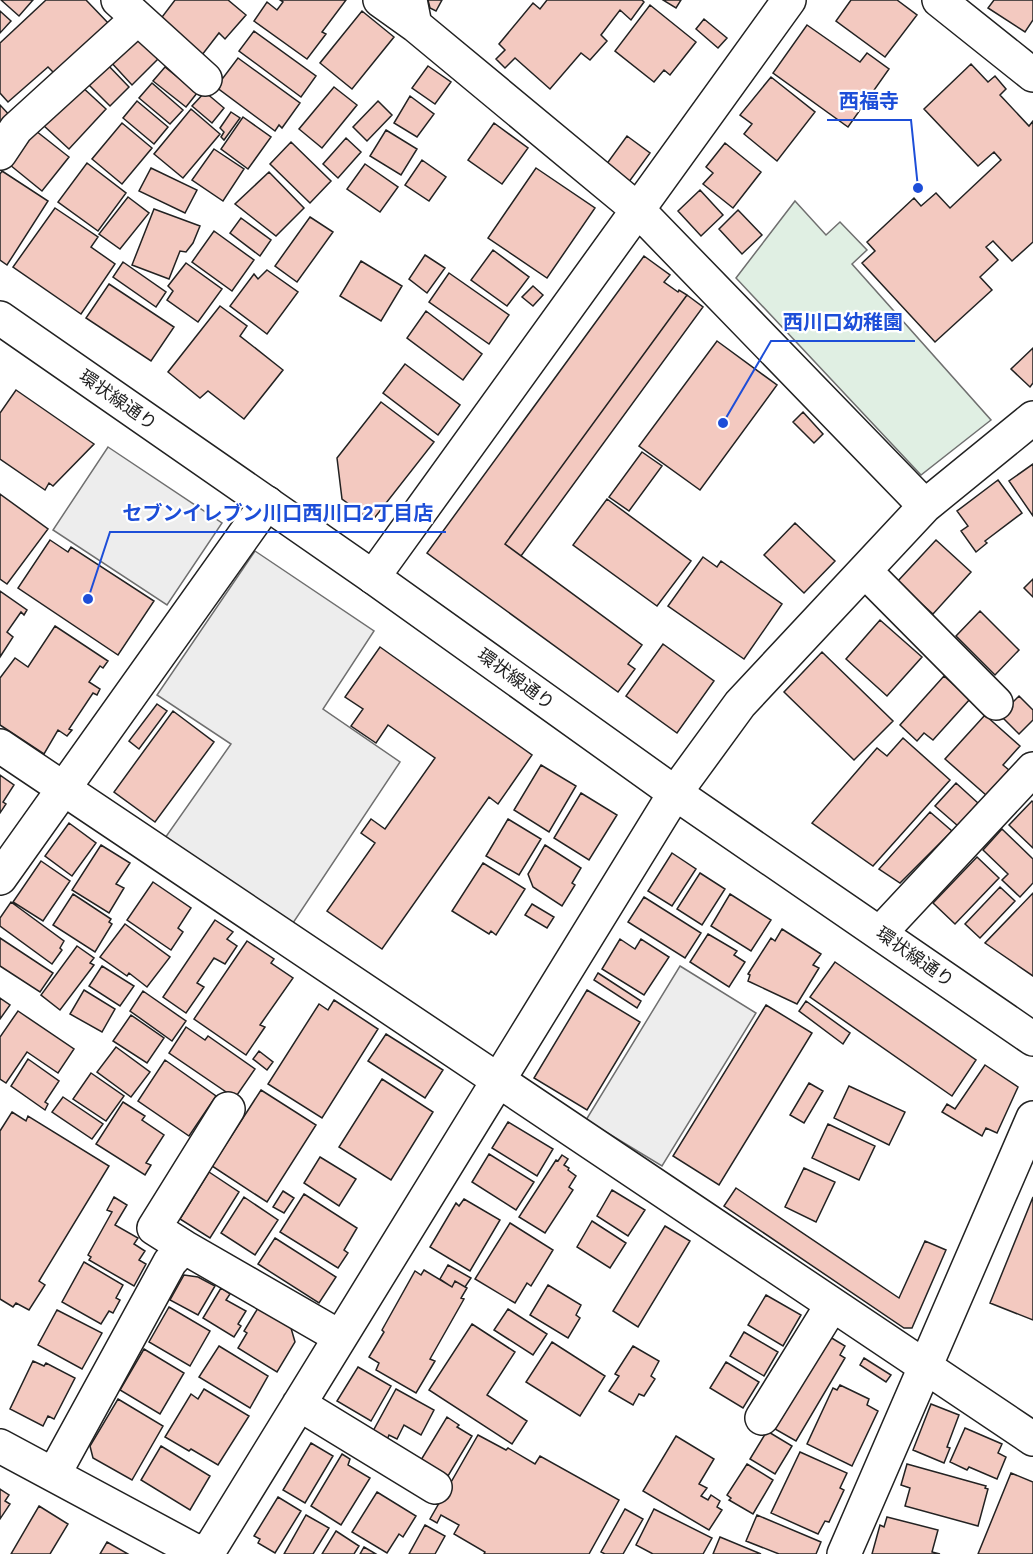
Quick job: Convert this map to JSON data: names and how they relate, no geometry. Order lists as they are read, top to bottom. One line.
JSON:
{"streets":{"street":["環状線通り"]},"places":["西福寺","西川口幼稚園","セブンイレブン川口西川口2丁目店"]}
